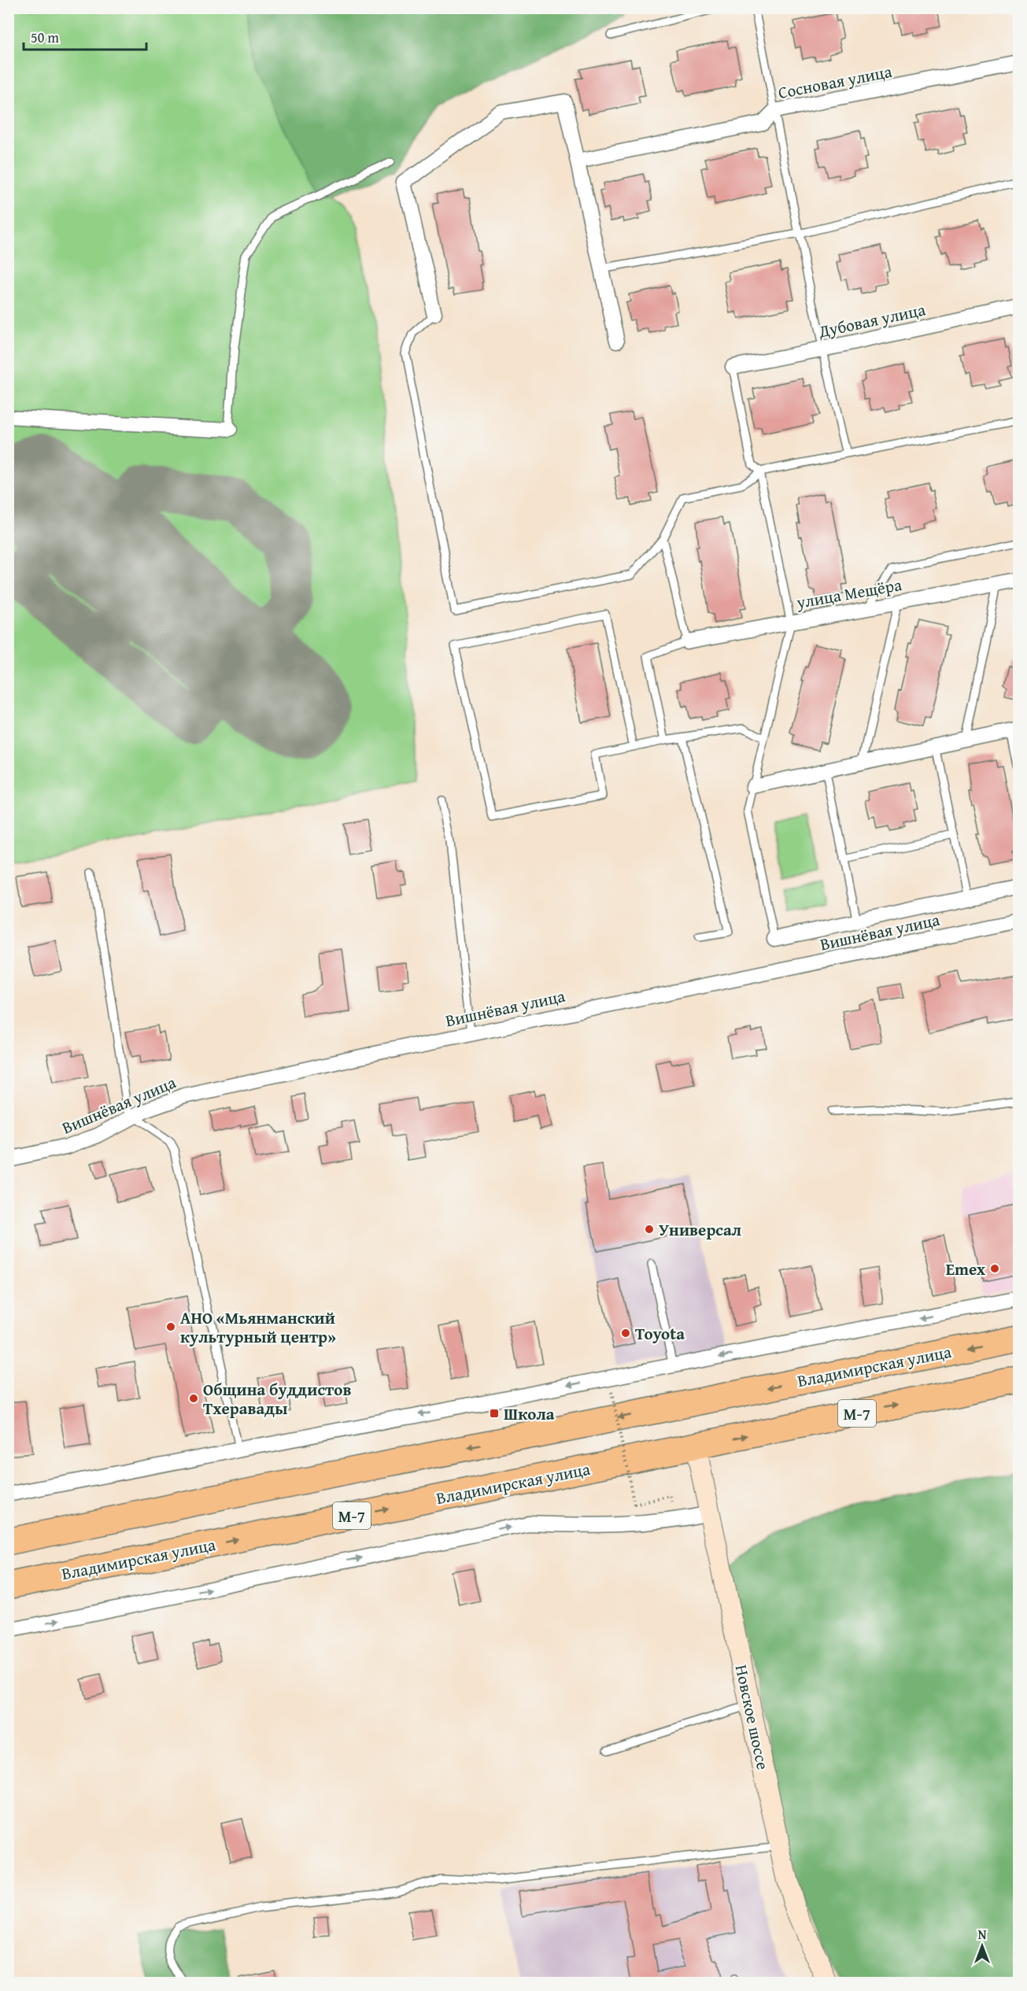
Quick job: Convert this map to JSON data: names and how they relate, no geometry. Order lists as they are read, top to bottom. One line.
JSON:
{"streets":{"highway":["Владимирская улица","М-7"],"street":["Сосновая улица","Дубовая улица","улица Мещёра","Вишнёвая улица","Новское шоссе"]},"crossings":[["Владимирская улица","Новское шоссе"]],"places":{"other":["Универсал","Emex","АНО «Мьянманский культурный центр»","Toyota","Община буддистов Тхеравады"],"transit":["Школа"]},"scale_bar":"50 m","north":"top"}
